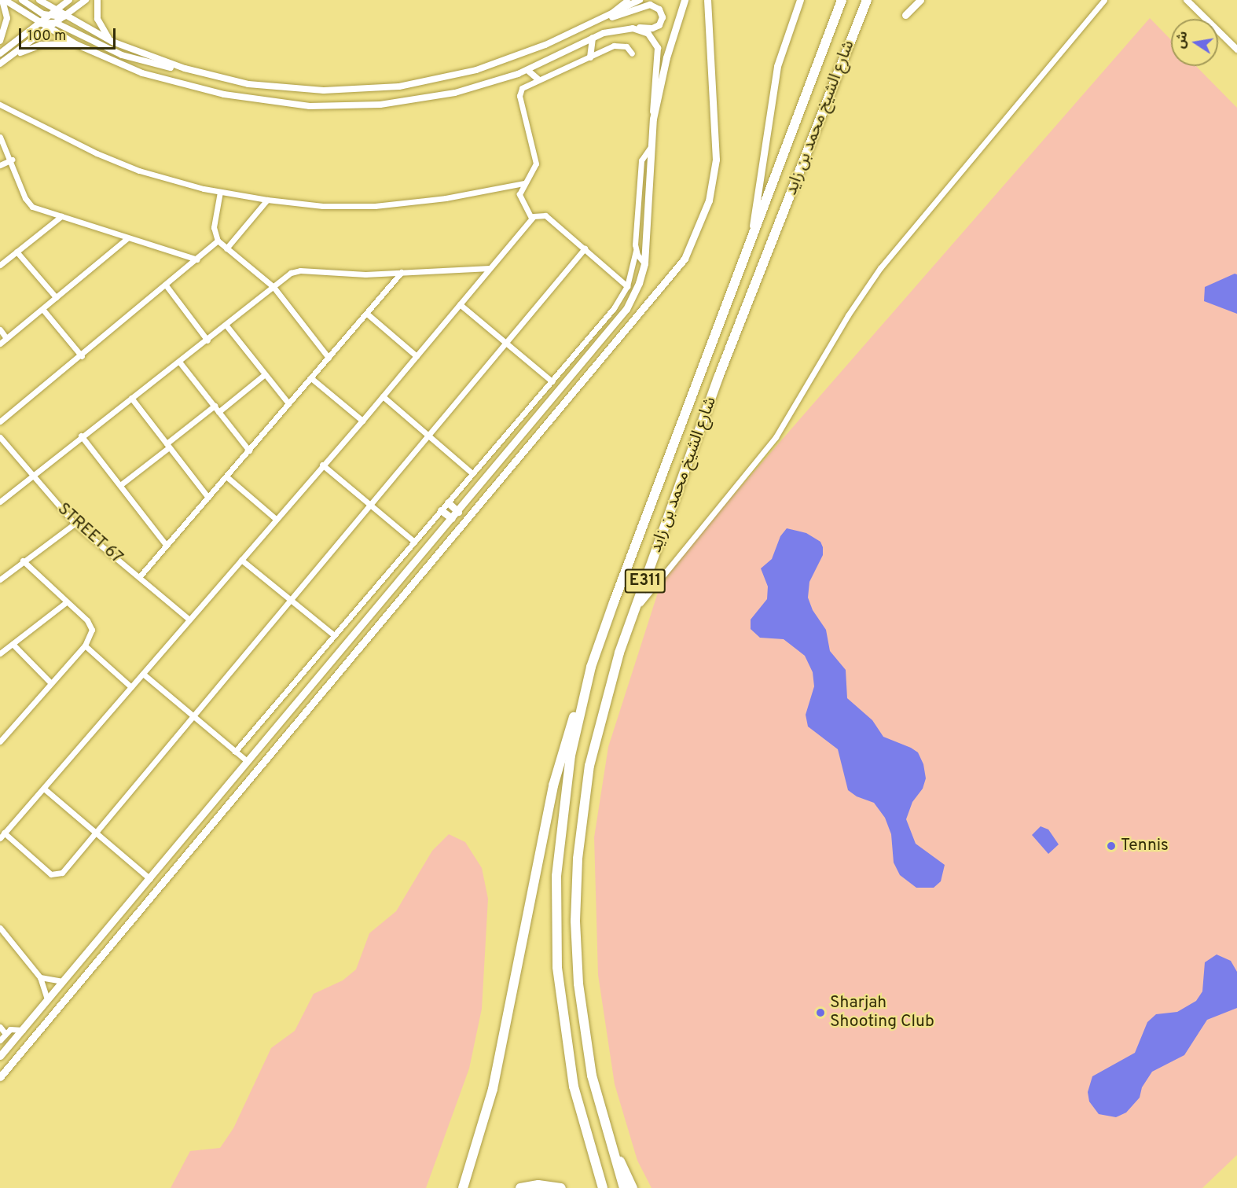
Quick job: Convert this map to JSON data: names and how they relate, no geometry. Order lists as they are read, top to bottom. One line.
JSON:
{"streets":{"highway":["شارع الشيخ محمد بن زايد","E311"],"street":["STREET 67"]},"places":["Tennis","Sharjah Shooting Club"],"scale_bar":"100 m","north":"left"}
